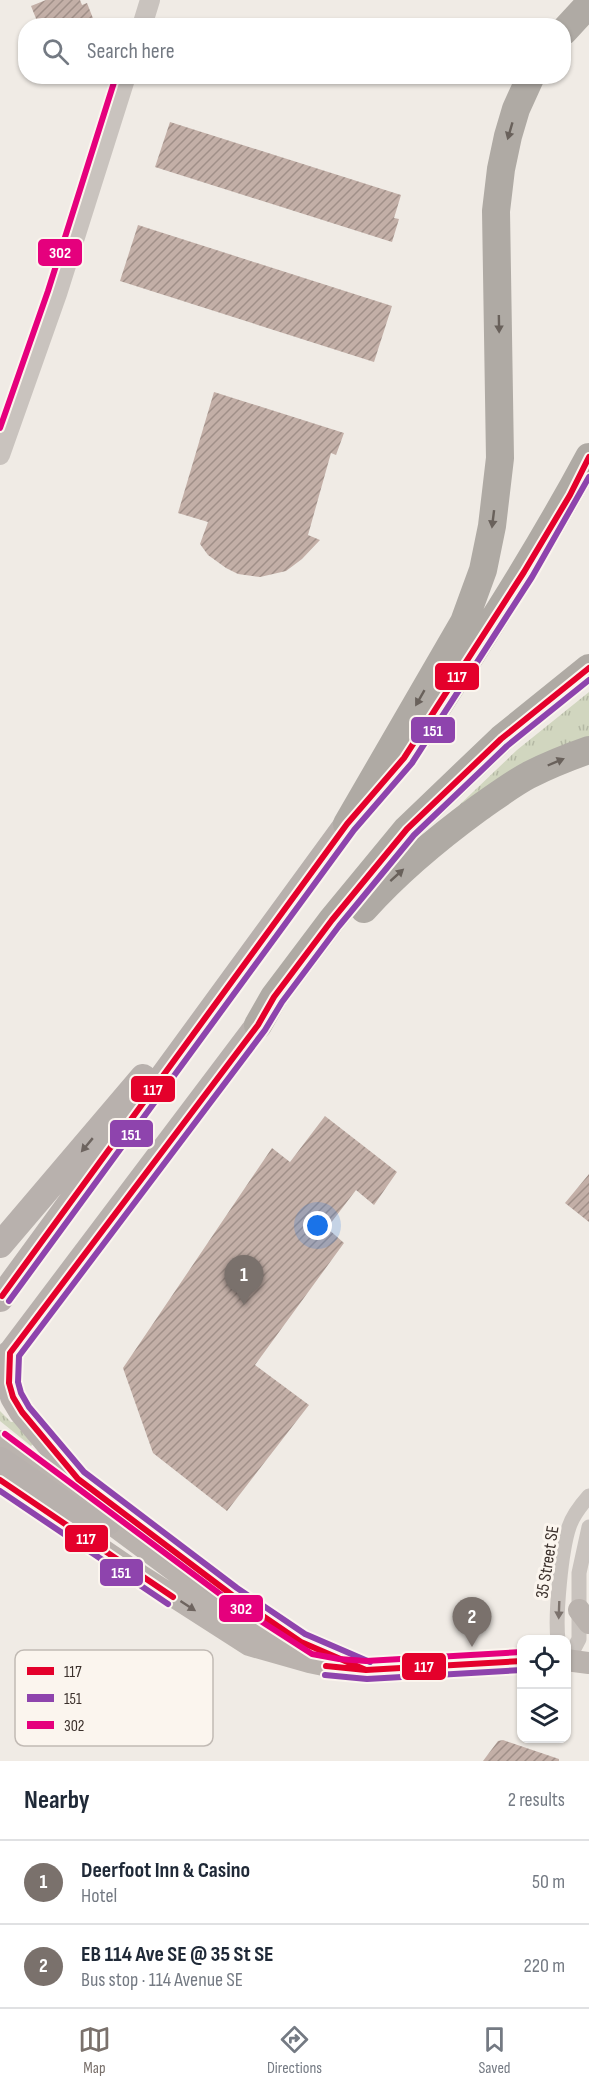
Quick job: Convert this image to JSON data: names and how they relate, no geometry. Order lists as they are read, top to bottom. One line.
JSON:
{"streets":{"street":["35 Street SE"]},"lines":["transit line 302","transit line 117","transit line 151"],"legend":["117","151","302"],"page":{"search":"Search here","pins":["1","2"],"heading":["Nearby","2 results"],"list":[{"mark":"1","name":"Deerfoot Inn & Casino","note":"Hotel","value":"50 m"},{"mark":"2","name":"EB 114 Ave SE @ 35 St SE","note":"Bus stop · 114 Avenue SE","value":"220 m"}],"nav":["Map","Directions","Saved"]}}
